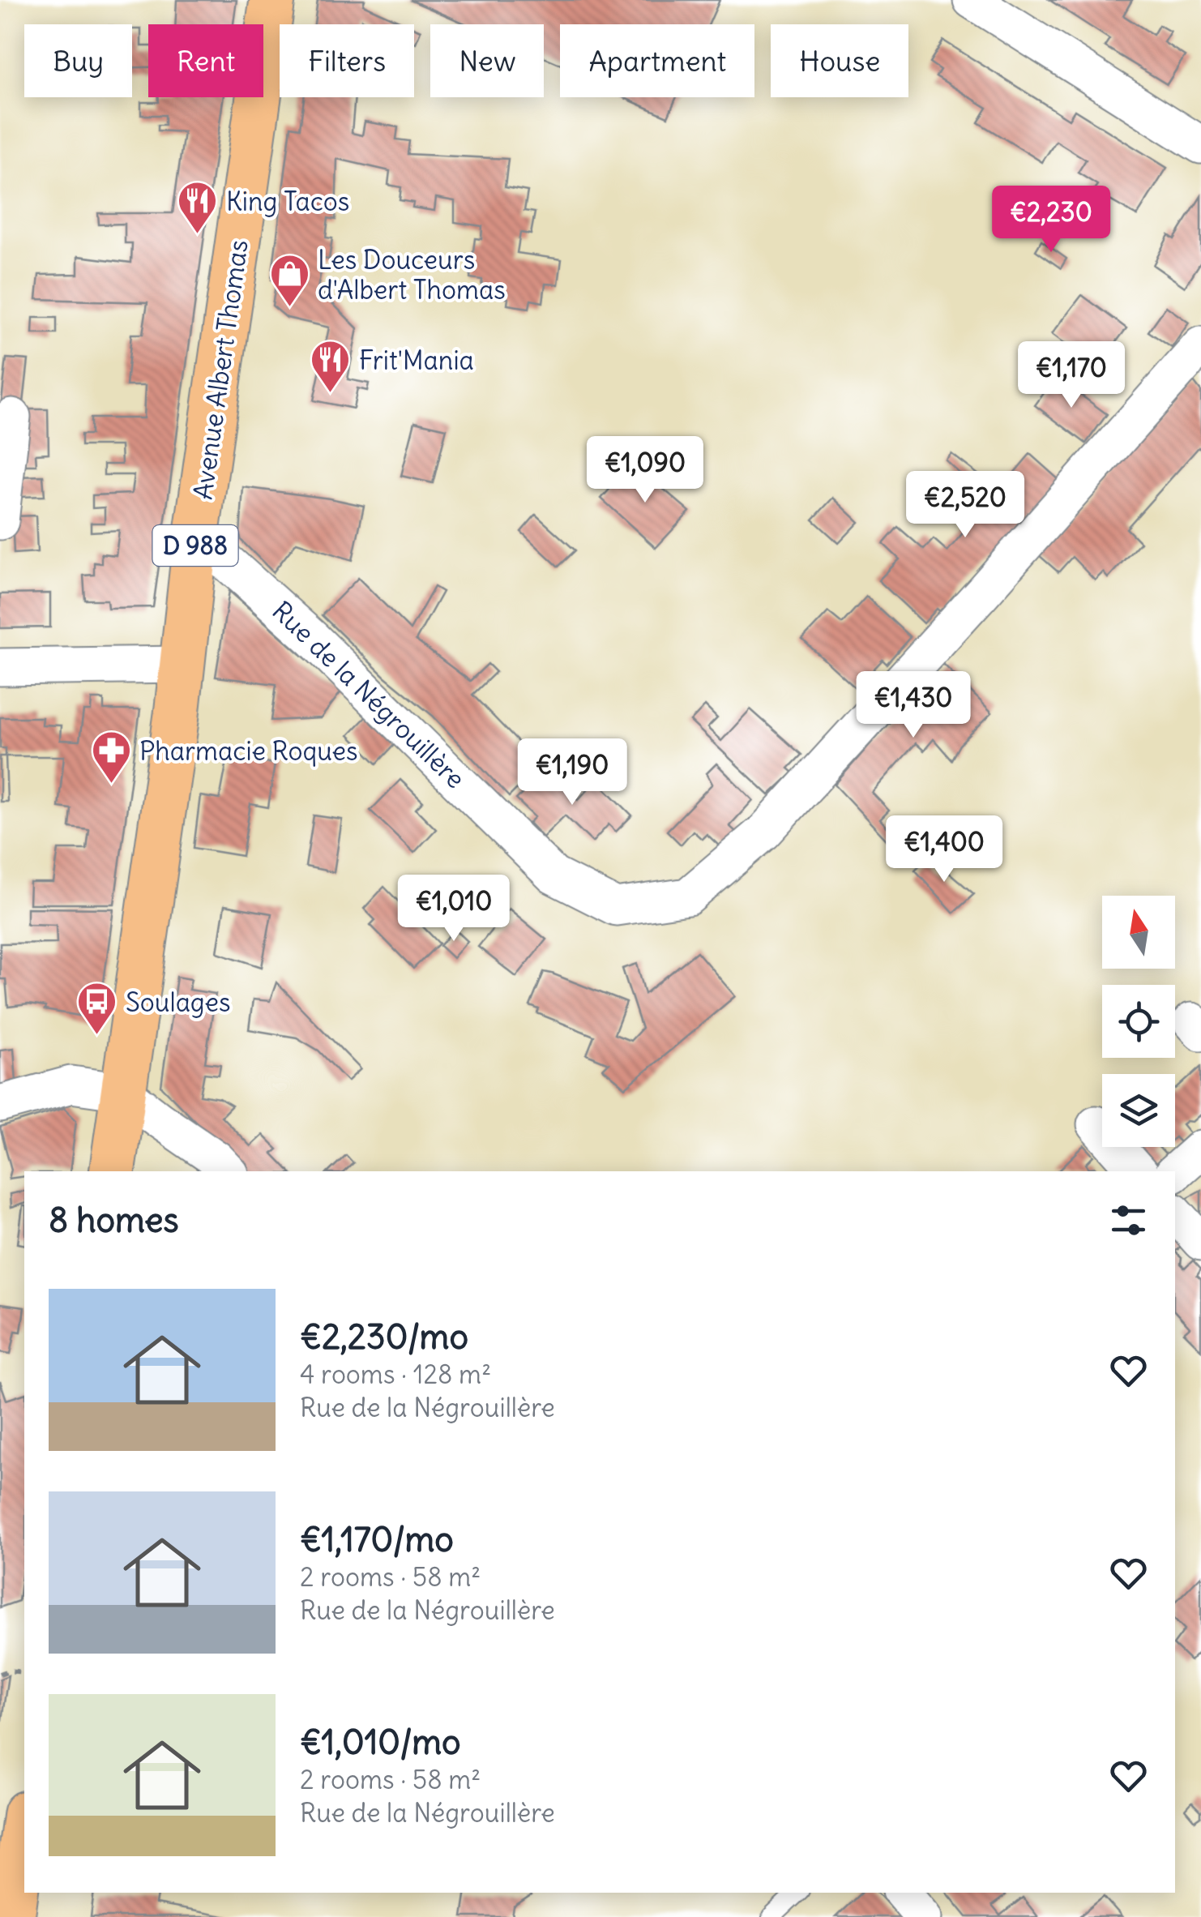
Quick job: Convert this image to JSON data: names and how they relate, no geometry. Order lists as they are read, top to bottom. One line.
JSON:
{"streets":{"main road":["Avenue Albert Thomas","D 988"],"street":["Rue de la Négrouillère"]},"crossings":[["Avenue Albert Thomas","Rue de la Négrouillère"]],"places":{"restaurant":["King Tacos","Frit'Mania"],"shop":["Les Douceurs d'Albert Thomas"],"pharmacy":["Pharmacie Roques"],"bus stop":["Soulages"]},"north":"top","page":{"chip":["Buy","Rent","Filters","New","Apartment","House"],"price":["€2,230","€1,170","€1,090","€2,520","€1,430","€1,190","€1,400","€1,010"],"heading":"8 homes","list":[{"name":"€2,230/mo","note":"4 rooms · 128 m² · Rue de la Négrouillère"},{"name":"€1,170/mo","note":"2 rooms · 58 m² · Rue de la Négrouillère"},{"name":"€1,010/mo","note":"2 rooms · 58 m² · Rue de la Négrouillère"}]}}
